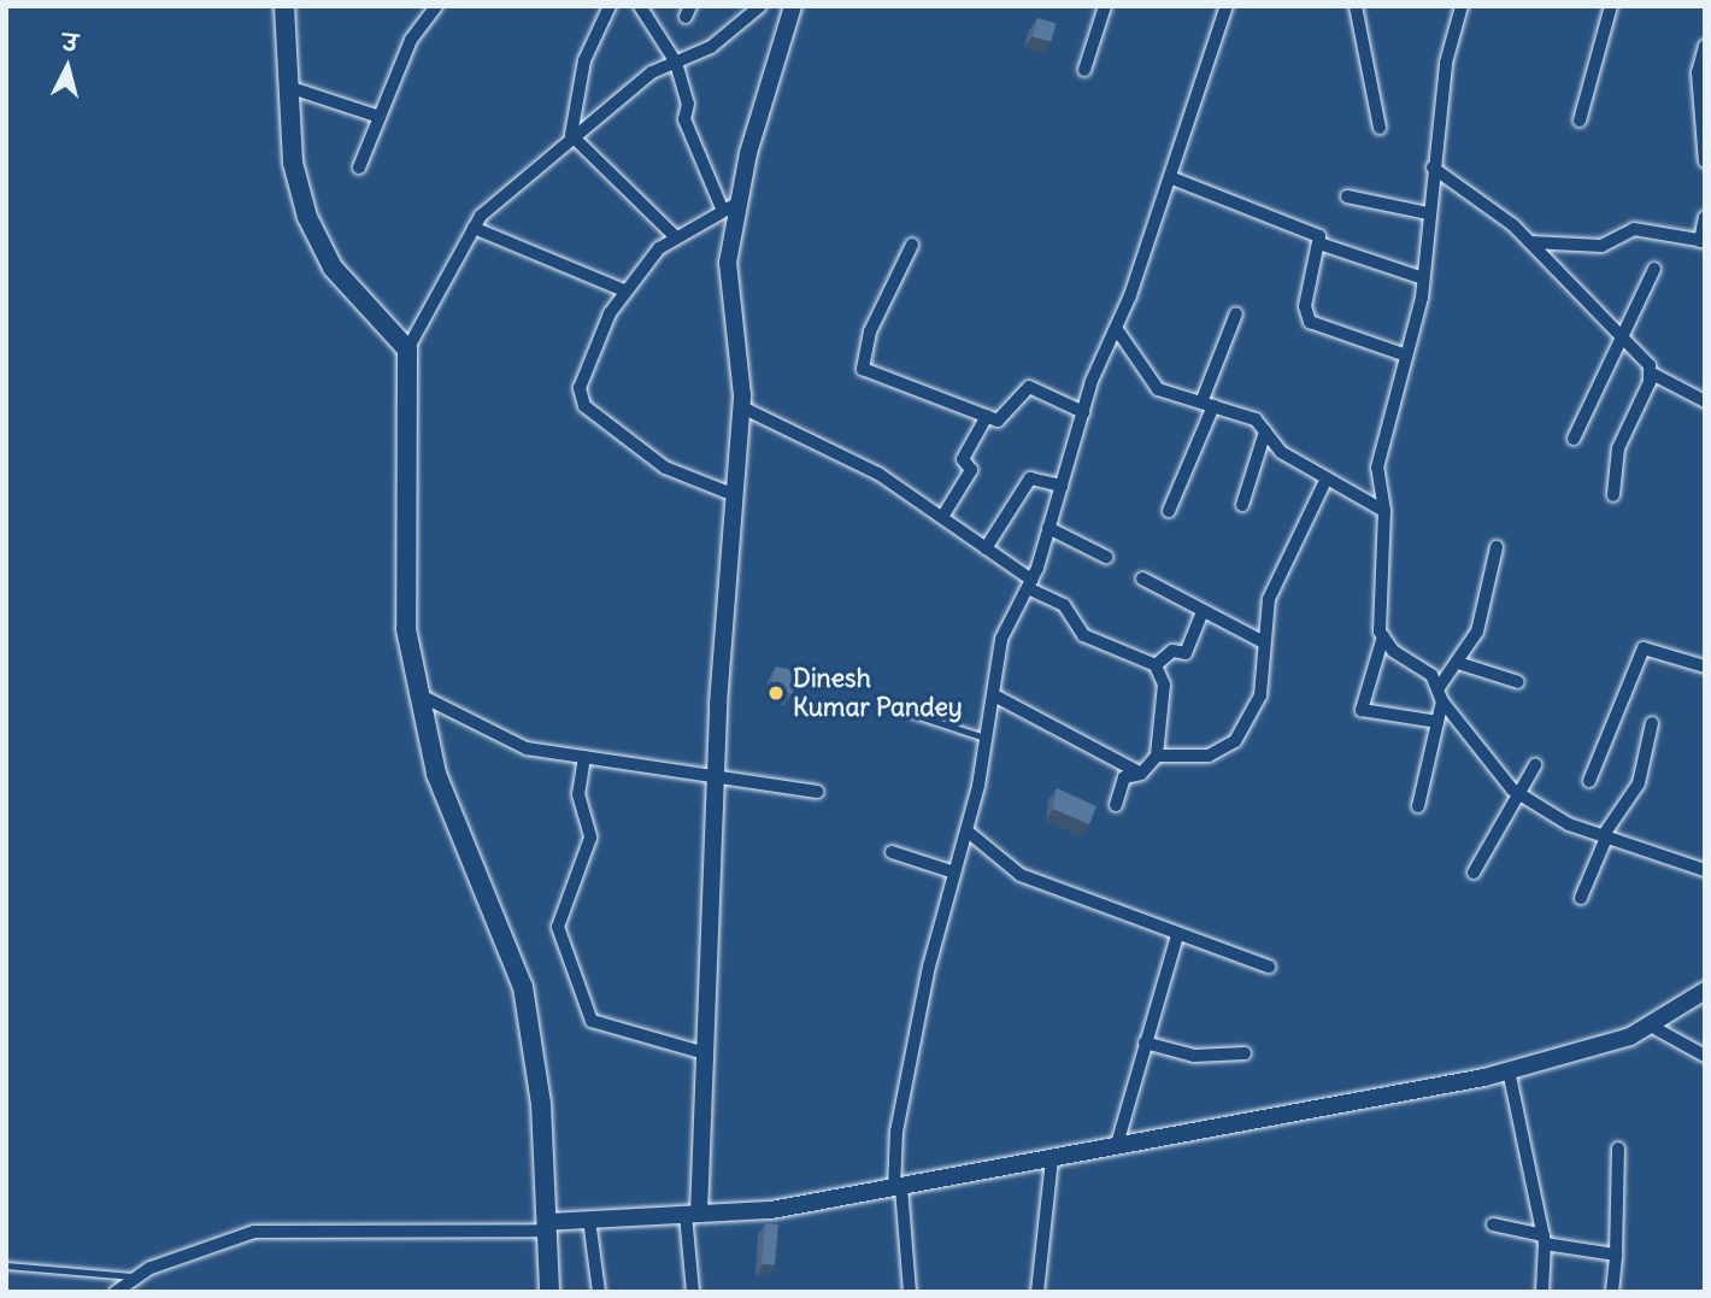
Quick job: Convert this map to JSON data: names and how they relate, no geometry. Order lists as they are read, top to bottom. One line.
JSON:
{"places":["Dinesh Kumar Pandey"],"north":"top"}
